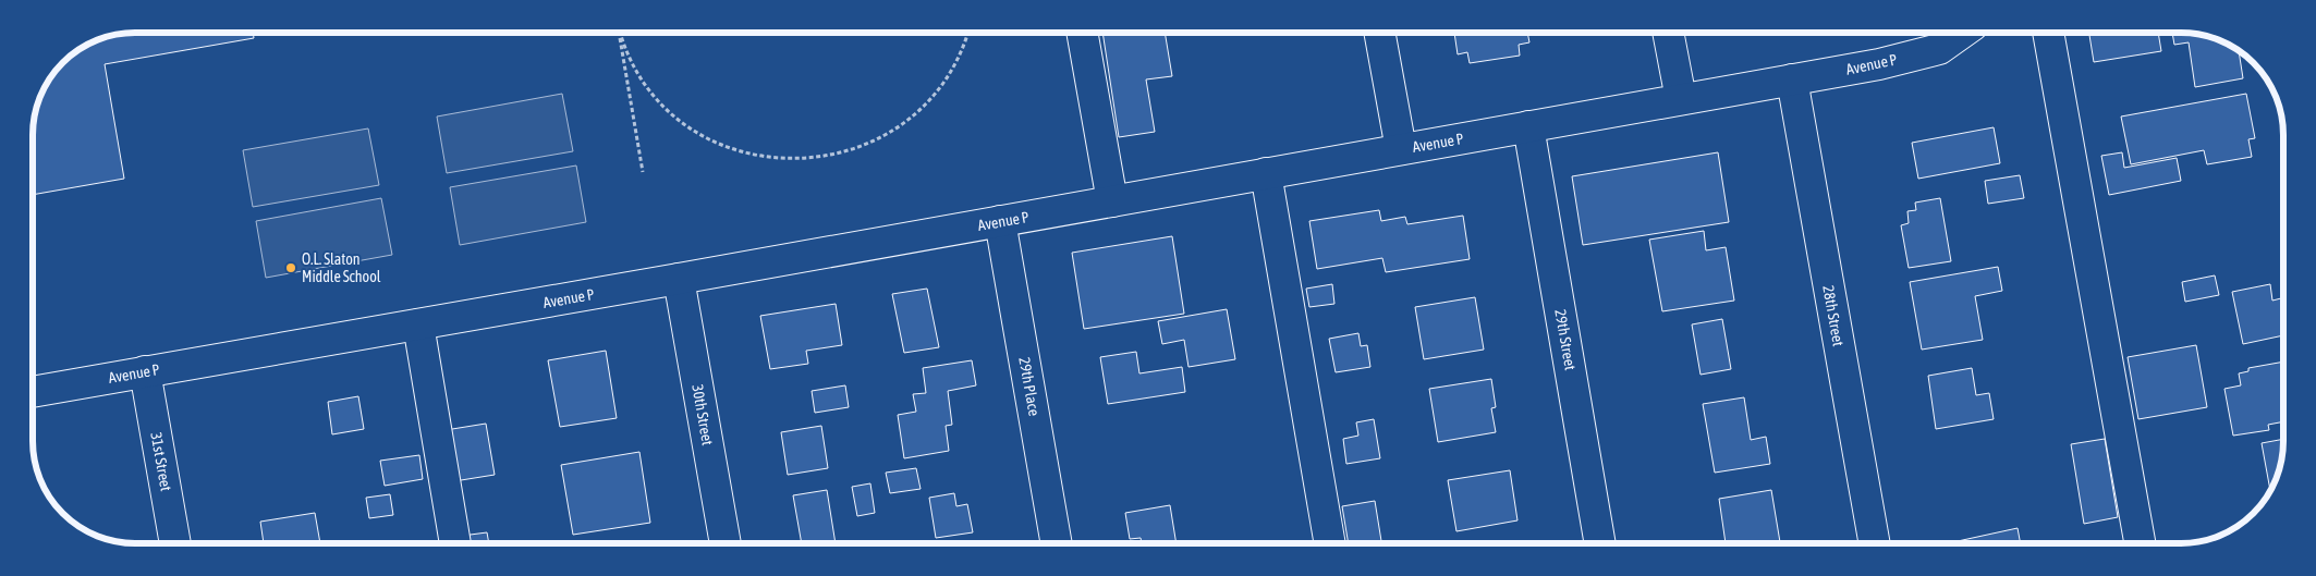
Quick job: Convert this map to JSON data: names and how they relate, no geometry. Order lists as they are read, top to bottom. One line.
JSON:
{"streets":{"street":["Avenue P","28th Street","29th Street","29th Place","30th Street","31st Street"]},"crossings":[["Avenue P","28th Street"],["Avenue P","29th Street"],["Avenue P","29th Place"],["Avenue P","30th Street"],["Avenue P","31st Street"]],"places":["O.L. Slaton Middle School"]}
